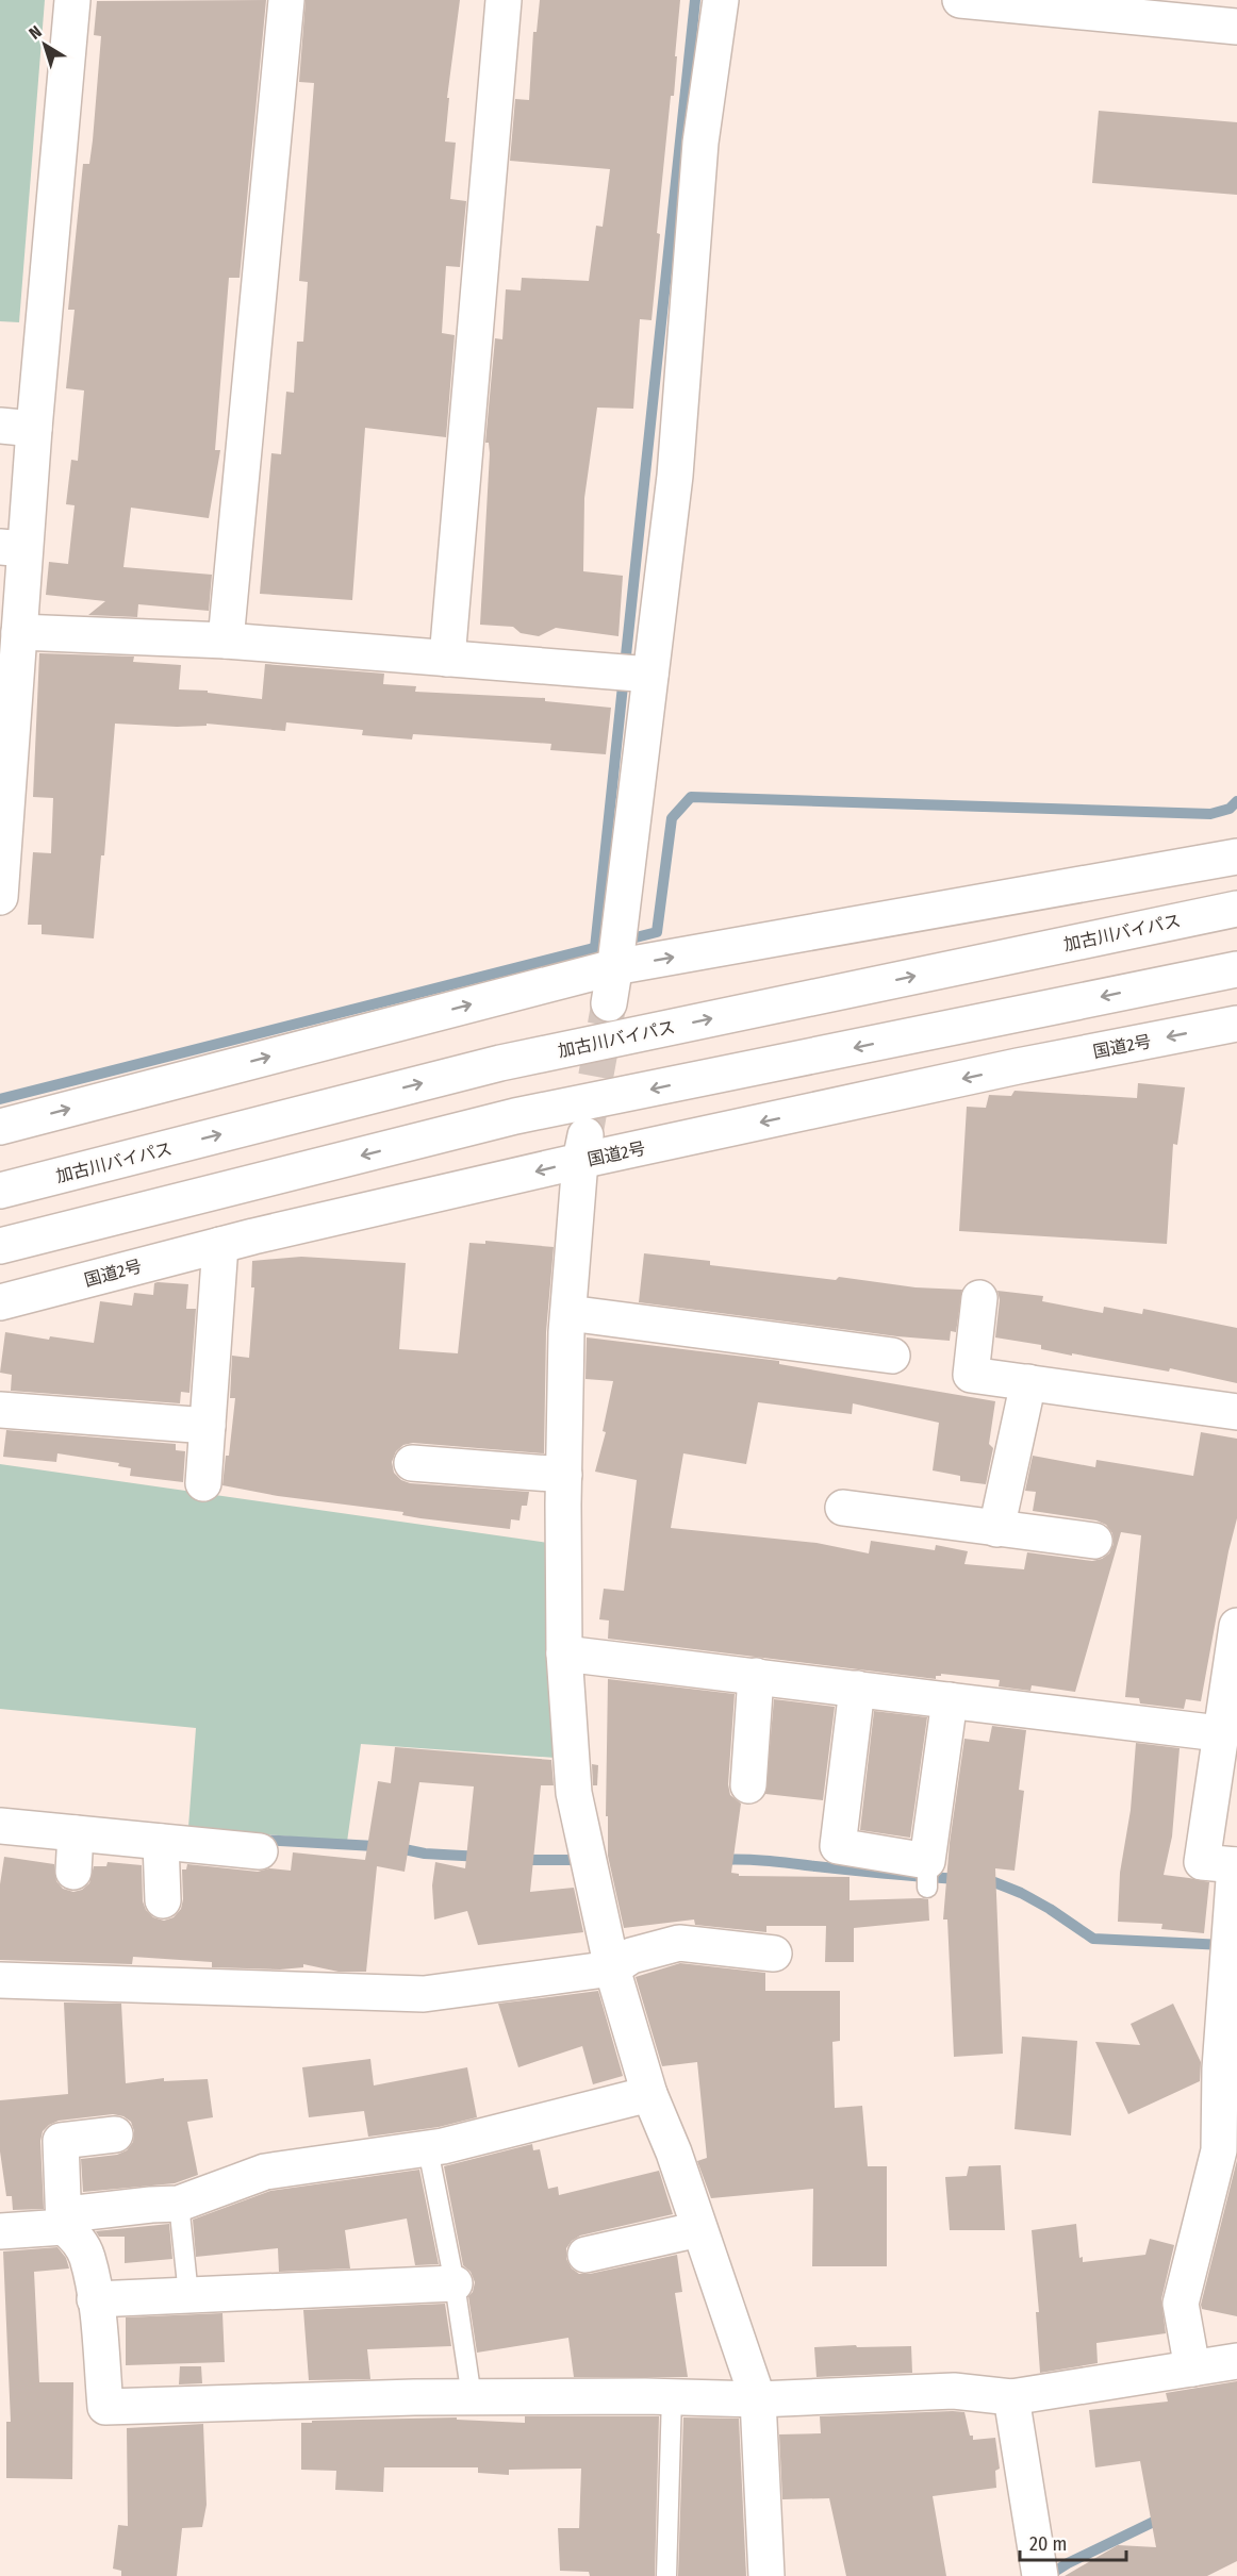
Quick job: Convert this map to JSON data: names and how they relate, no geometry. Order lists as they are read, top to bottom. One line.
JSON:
{"streets":{"main road":["加古川バイパス","国道2号"]},"scale_bar":"20 m","north":"top left"}
